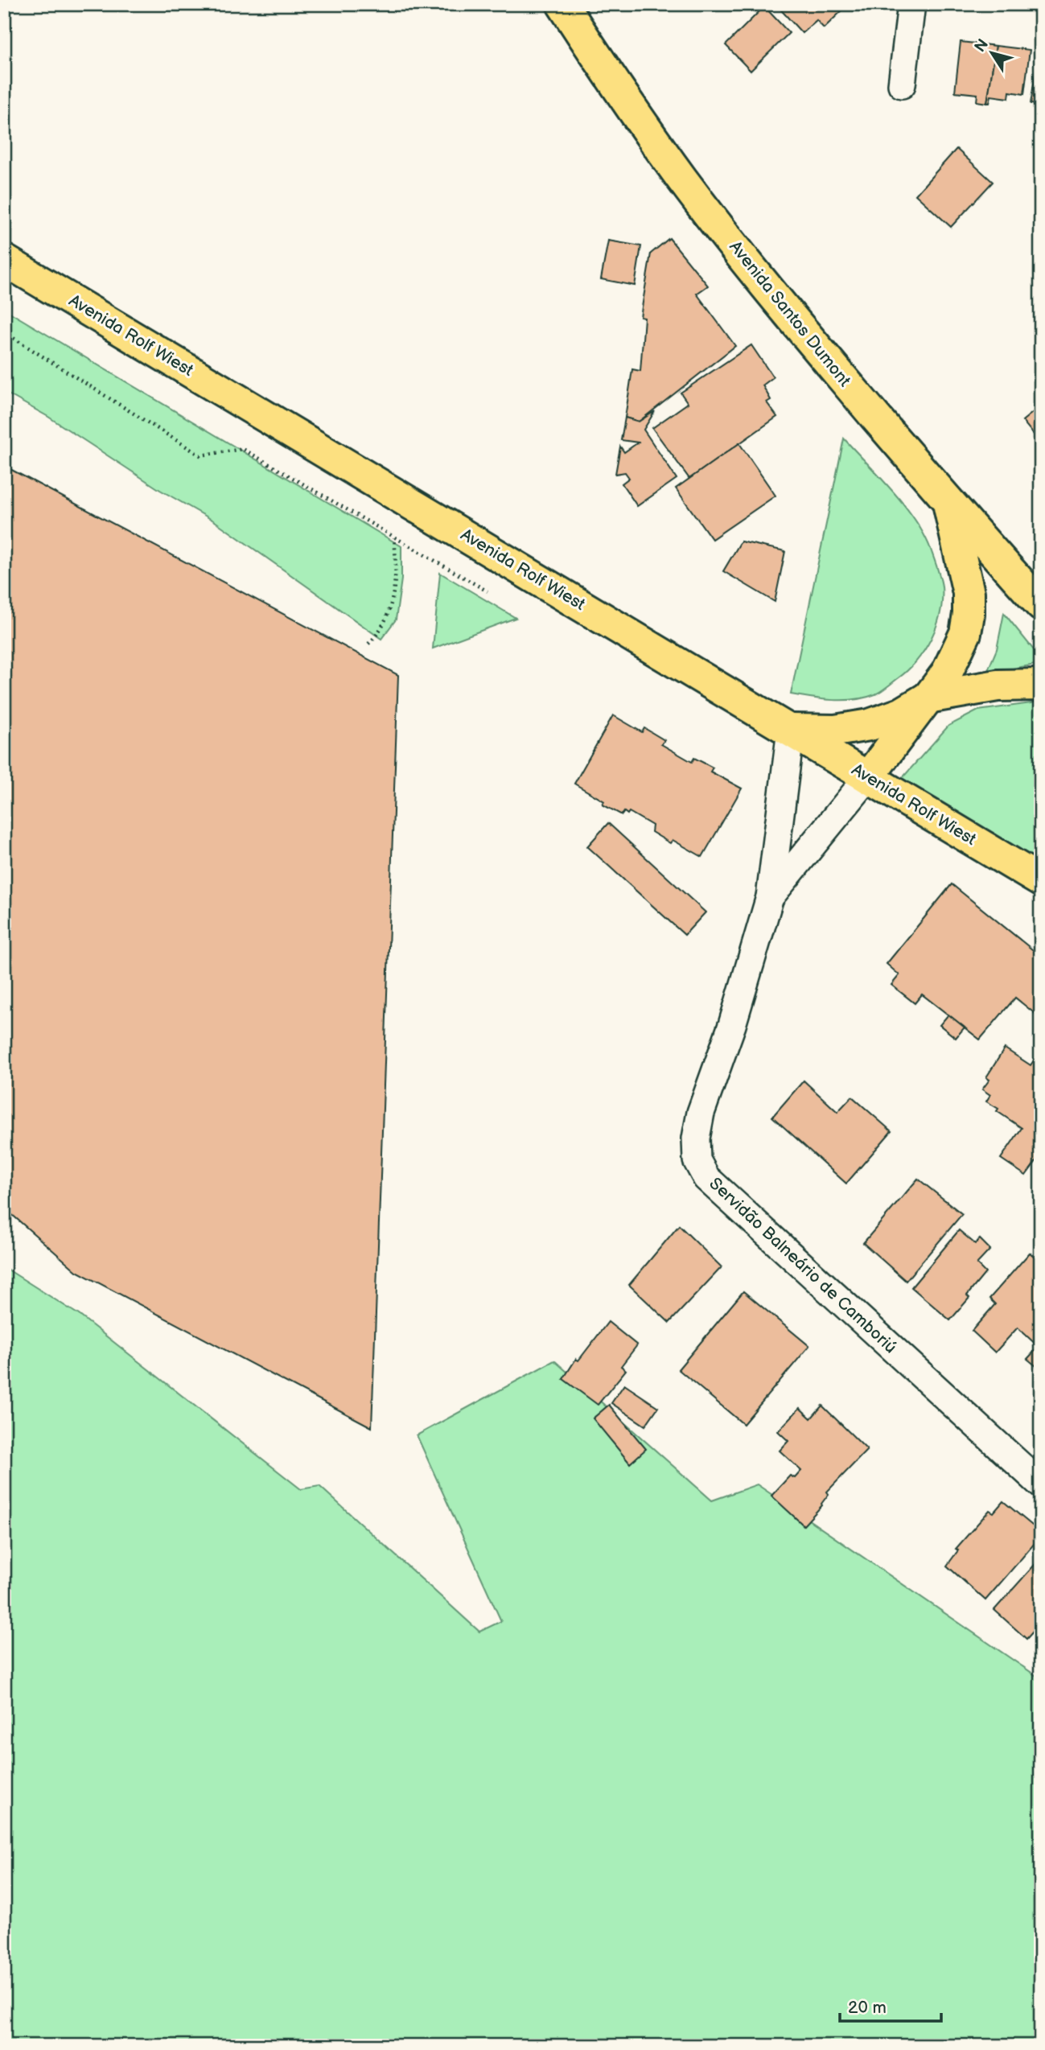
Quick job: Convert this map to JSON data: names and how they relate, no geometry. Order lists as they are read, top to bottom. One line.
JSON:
{"streets":{"main road":["Avenida Santos Dumont","Avenida Rolf Wiest"],"street":["Servidão Balneário de Camboriú"]},"crossings":[["Avenida Rolf Wiest","Servidão Balneário de Camboriú"]],"scale_bar":"20 m","north":"top left"}
